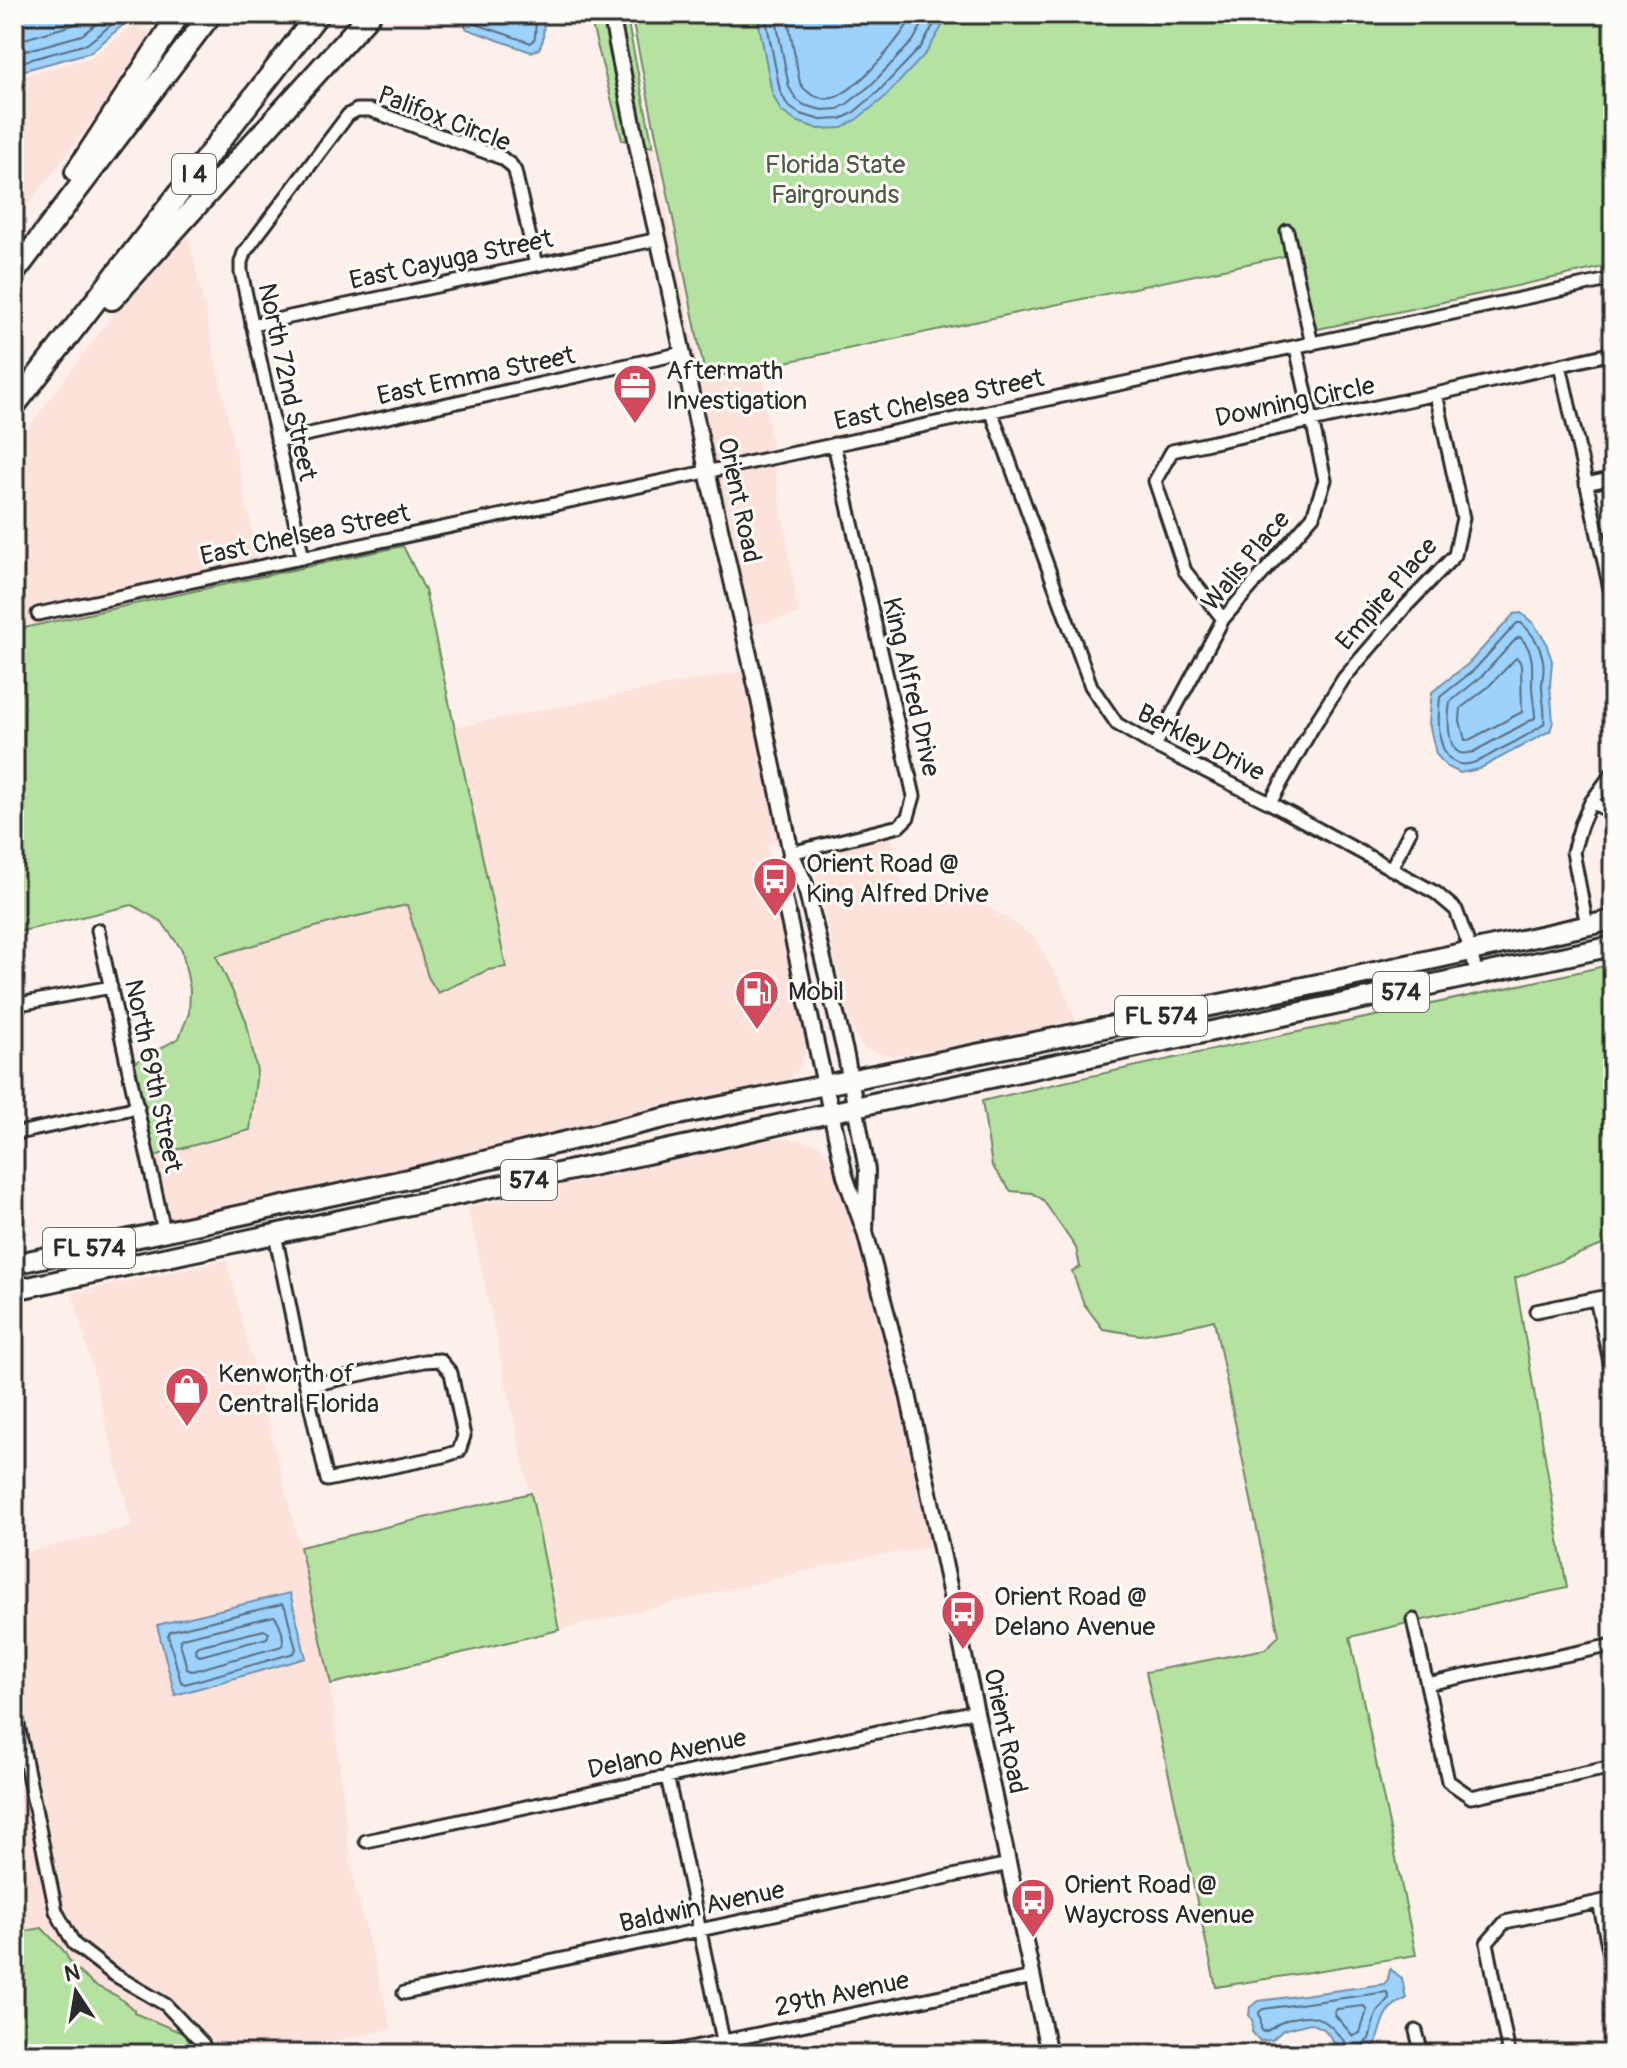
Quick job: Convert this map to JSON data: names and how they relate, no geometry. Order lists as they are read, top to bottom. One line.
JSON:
{"streets":{"highway":["I 4"],"main road":["574","FL 574"],"street":["Palifox Circle","East Cayuga Street","East Emma Street","North 72nd Street","East Chelsea Street","Downing Circle","Orient Road","Walis Place","Empire Place","King Alfred Drive","Berkley Drive","North 69th Street","Delano Avenue","Baldwin Avenue","29th Avenue"]},"crossings":[["Palifox Circle","East Cayuga Street"],["Palifox Circle","North 72nd Street"],["East Cayuga Street","North 72nd Street"],["East Cayuga Street","Orient Road"],["East Emma Street","North 72nd Street"],["East Emma Street","Orient Road"],["North 72nd Street","East Chelsea Street"],["East Chelsea Street","Orient Road"],["East Chelsea Street","Walis Place"],["East Chelsea Street","King Alfred Drive"],["East Chelsea Street","Berkley Drive"],["Downing Circle","Walis Place"],["Downing Circle","Empire Place"],["Orient Road","King Alfred Drive"],["Orient Road","574"],["Orient Road","FL 574"],["Orient Road","Delano Avenue"],["Orient Road","Baldwin Avenue"],["Orient Road","29th Avenue"],["Walis Place","Berkley Drive"],["Empire Place","Berkley Drive"],["Berkley Drive","574"],["Berkley Drive","FL 574"],["FL 574","North 69th Street"]],"parks":["Florida State Fairgrounds"],"places":{"office":["Aftermath Investigation"],"bus stop":["Orient Road @ King Alfred Drive","Orient Road @ Delano Avenue","Orient Road @ Waycross Avenue"],"fuel station":["Mobil"],"shop":["Kenworth of Central Florida"]},"north":"top"}
